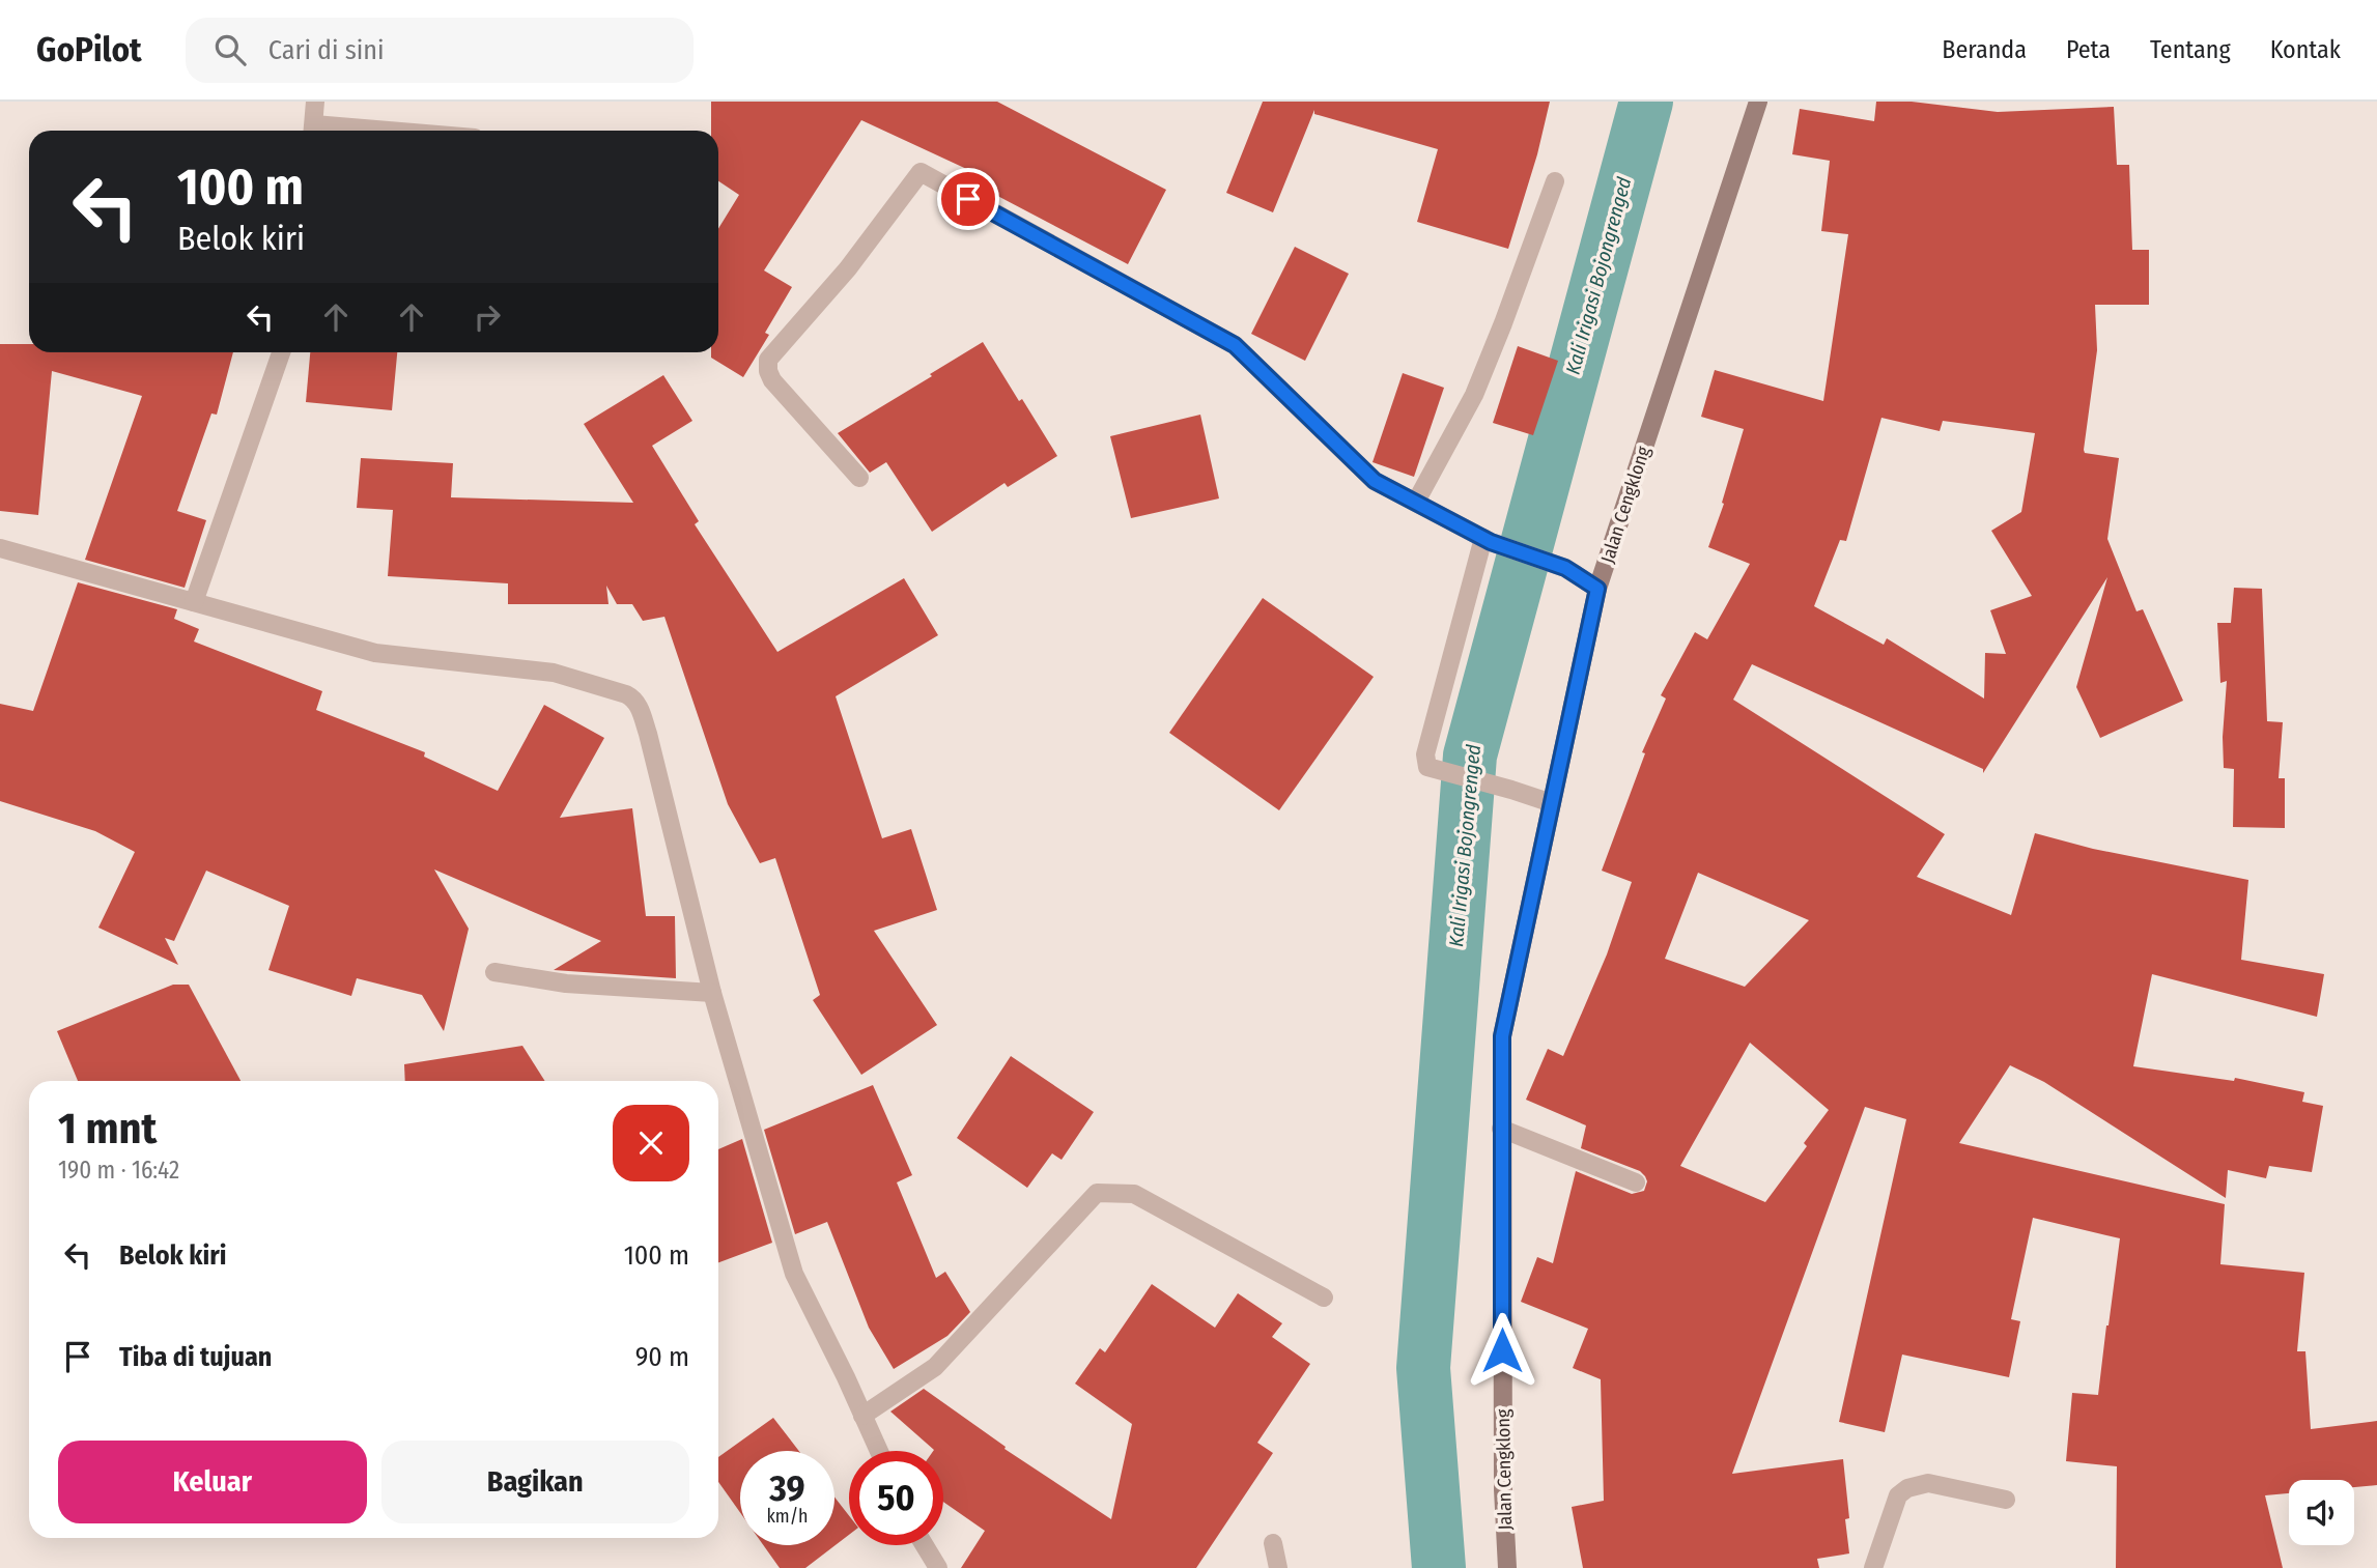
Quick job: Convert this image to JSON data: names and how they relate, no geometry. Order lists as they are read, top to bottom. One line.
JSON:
{"streets":{"main road":["Jalan Cengklong"]},"water":["Kali Irigasi Bojongrenged"],"page":{"header":"GoPilot","search":"Cari di sini","nav":["Beranda","Peta","Tentang","Kontak"],"turn":["100 m","Belok kiri"],"heading":["1 mnt","190 m · 16:42"],"list":[{"name":"Belok kiri","value":"100 m"},{"name":"Tiba di tujuan","value":"90 m"}],"buttons":["Keluar","Bagikan"],"speed":"39 km/h","limit":"50"}}
